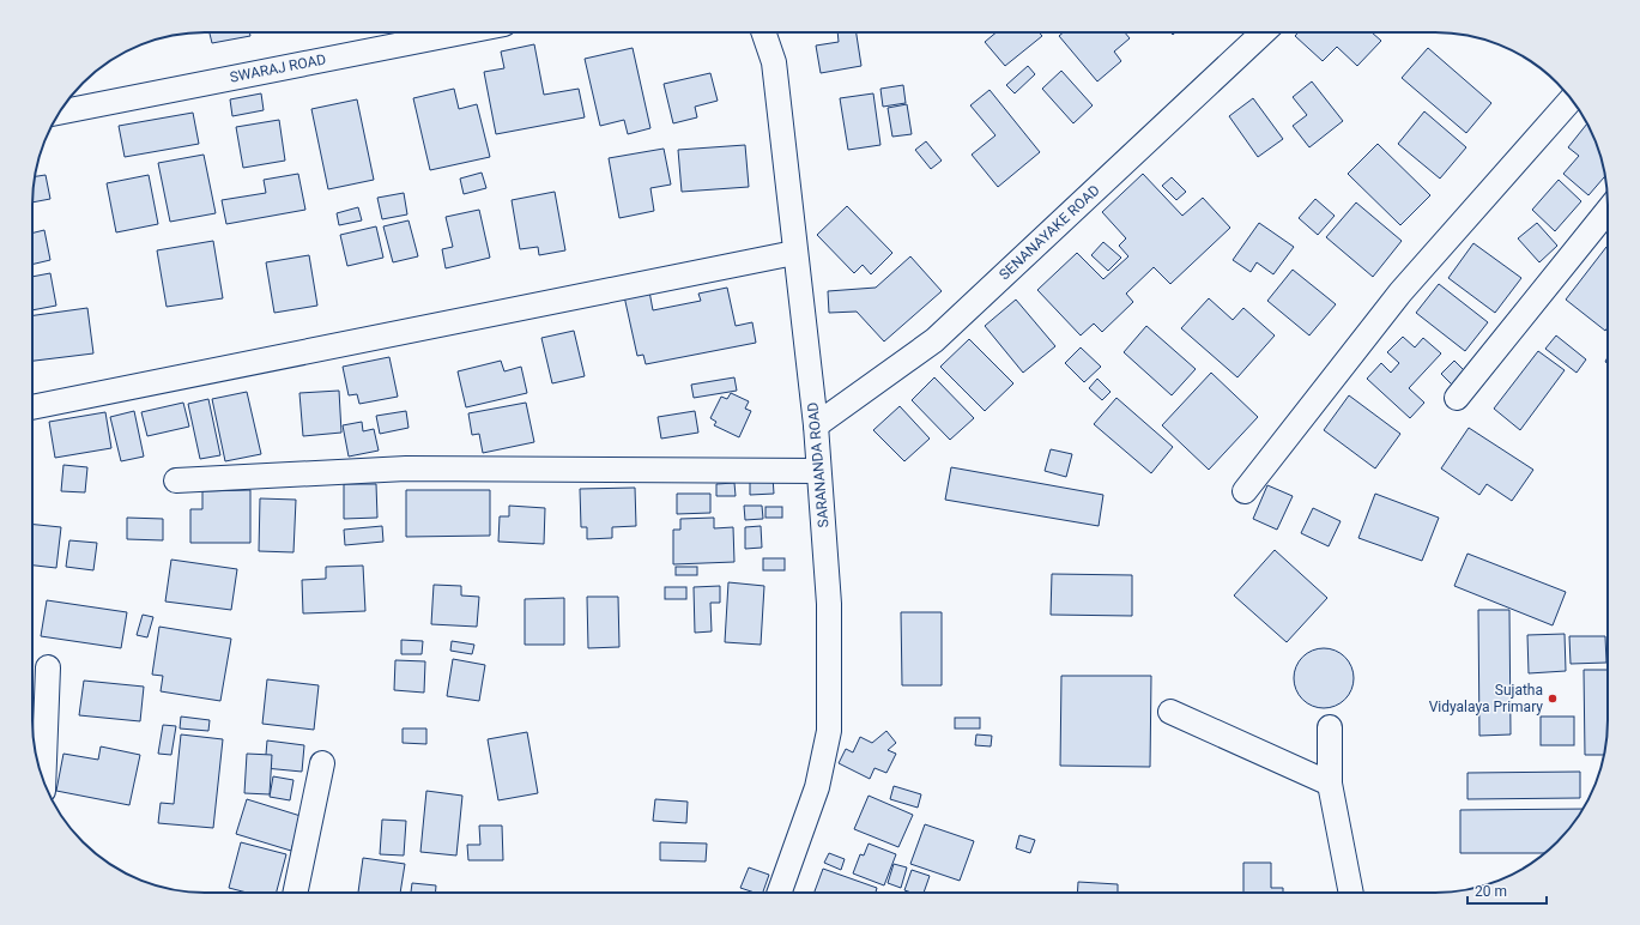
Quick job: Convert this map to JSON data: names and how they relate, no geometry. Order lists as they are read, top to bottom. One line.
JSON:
{"streets":{"street":["SWARAJ ROAD","SENANAYAKE ROAD","SARANANDA ROAD"]},"crossings":[["SENANAYAKE ROAD","SARANANDA ROAD"]],"places":["Sujatha Vidyalaya Primary"],"scale_bar":"20 m"}
